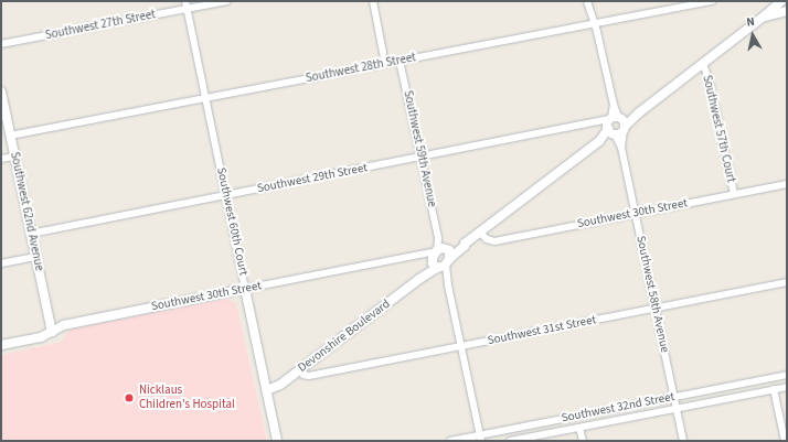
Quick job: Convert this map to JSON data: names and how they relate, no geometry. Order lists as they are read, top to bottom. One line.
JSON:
{"streets":{"street":["Southwest 27th Street","Southwest 28th Street","Southwest 57th Court","Southwest 59th Avenue","Southwest 29th Street","Southwest 62nd Avenue","Southwest 30th Street","Southwest 60th Court","Southwest 58th Avenue","Southwest 31st Street","Devonshire Boulevard","Southwest 32nd Street"]},"crossings":[["Southwest 27th Street","Southwest 60th Court"],["Southwest 28th Street","Southwest 59th Avenue"],["Southwest 28th Street","Southwest 62nd Avenue"],["Southwest 28th Street","Southwest 60th Court"],["Southwest 57th Court","Southwest 30th Street"],["Southwest 57th Court","Devonshire Boulevard"],["Southwest 59th Avenue","Southwest 29th Street"],["Southwest 59th Avenue","Southwest 30th Street"],["Southwest 59th Avenue","Devonshire Boulevard"],["Southwest 29th Street","Southwest 62nd Avenue"],["Southwest 29th Street","Southwest 60th Court"],["Southwest 29th Street","Southwest 58th Avenue"],["Southwest 29th Street","Devonshire Boulevard"],["Southwest 62nd Avenue","Southwest 30th Street"],["Southwest 30th Street","Southwest 60th Court"],["Southwest 30th Street","Southwest 58th Avenue"],["Southwest 30th Street","Devonshire Boulevard"],["Southwest 60th Court","Devonshire Boulevard"],["Southwest 58th Avenue","Southwest 31st Street"],["Southwest 58th Avenue","Devonshire Boulevard"],["Southwest 58th Avenue","Southwest 32nd Street"],["Southwest 31st Street","Devonshire Boulevard"]],"places":["Nicklaus Children's Hospital"],"north":"top"}
